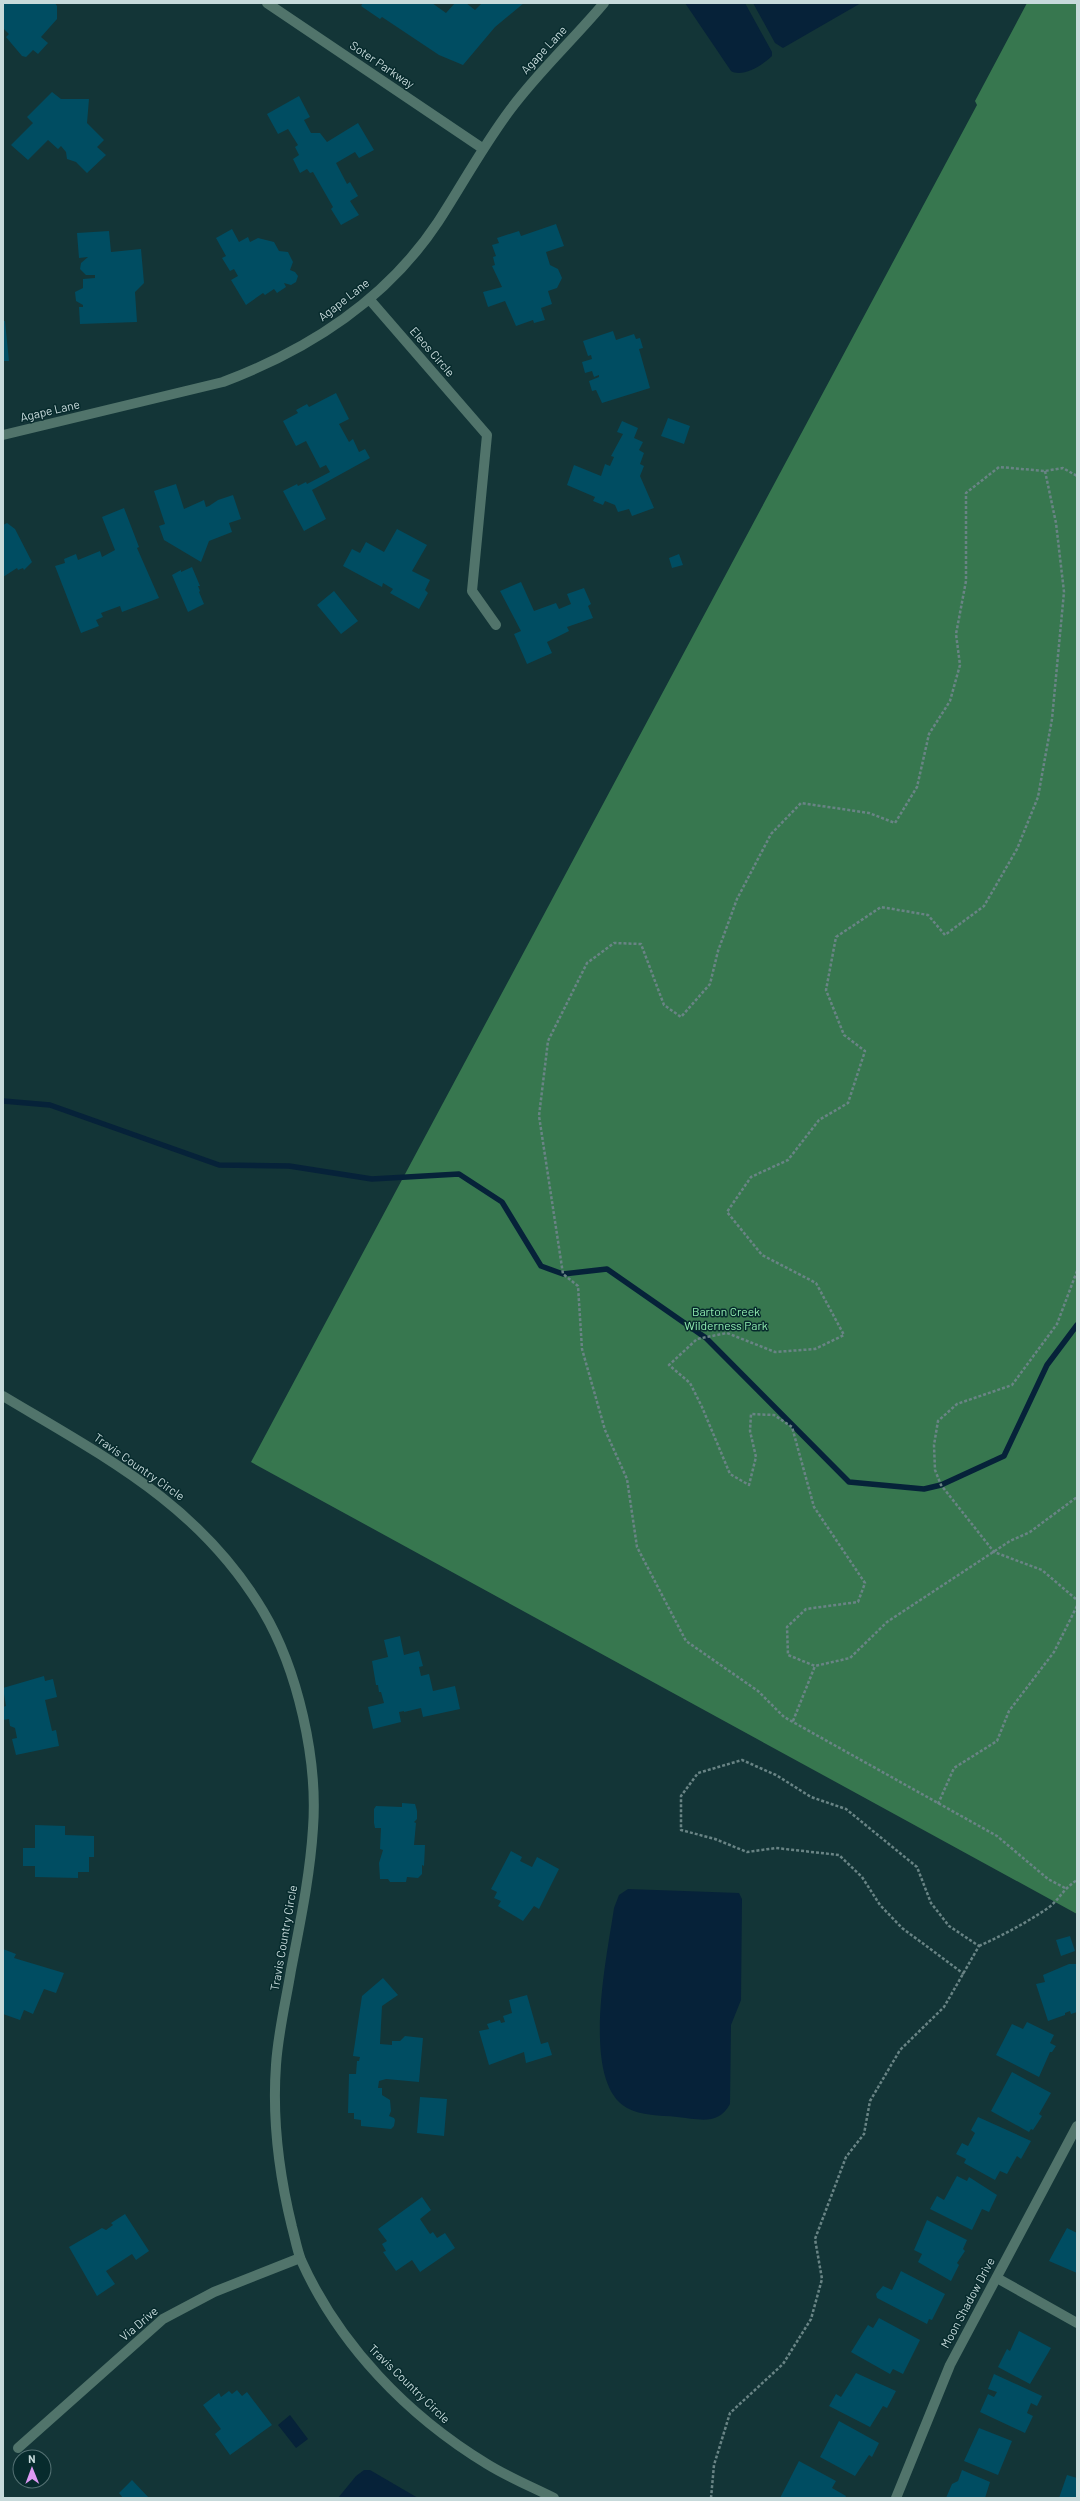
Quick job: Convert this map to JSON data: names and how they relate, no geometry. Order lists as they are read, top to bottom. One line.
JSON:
{"streets":{"street":["Agape Lane","Soter Parkway","Eleos Circle","Travis Country Circle","Moon Shadow Drive","Via Drive"]},"crossings":[["Agape Lane","Soter Parkway"],["Agape Lane","Eleos Circle"],["Travis Country Circle","Via Drive"]],"parks":["Barton Creek Wilderness Park"],"north":"top"}
